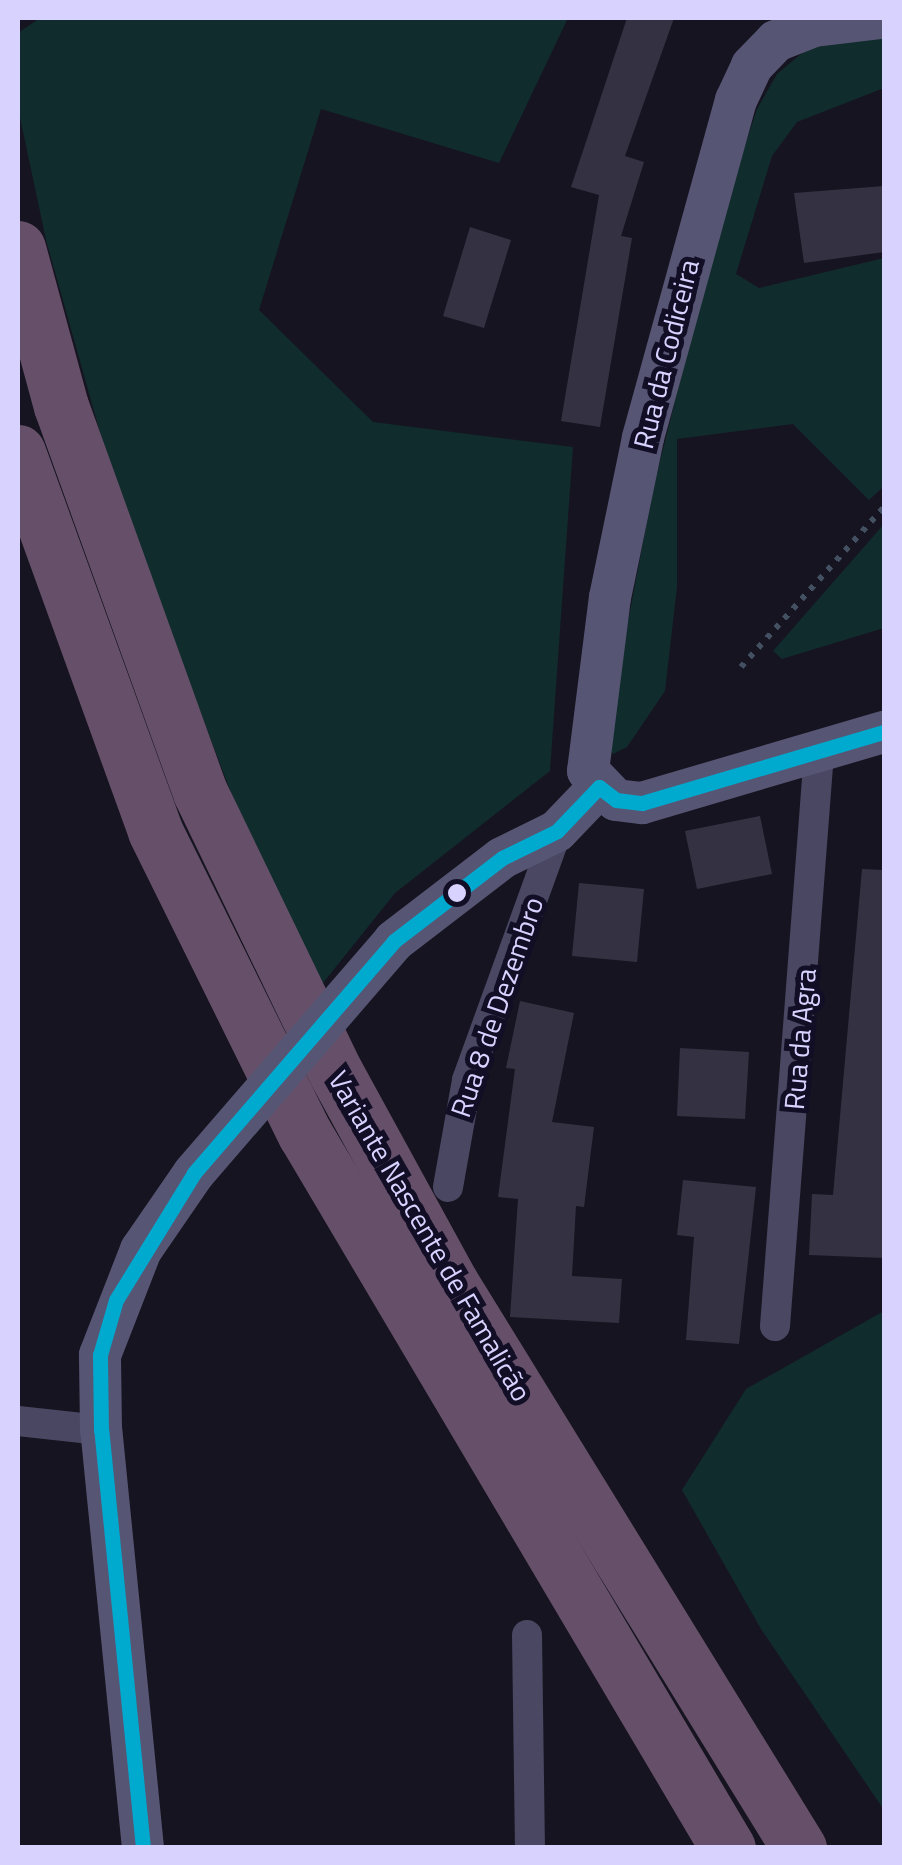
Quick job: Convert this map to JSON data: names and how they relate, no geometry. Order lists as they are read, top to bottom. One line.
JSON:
{"streets":{"highway":["Variante Nascente de Famalicão"],"street":["Rua da Codiceira","Rua 8 de Dezembro","Rua da Agra"]},"crossings":[["Rua da Codiceira","Rua 8 de Dezembro"]]}
